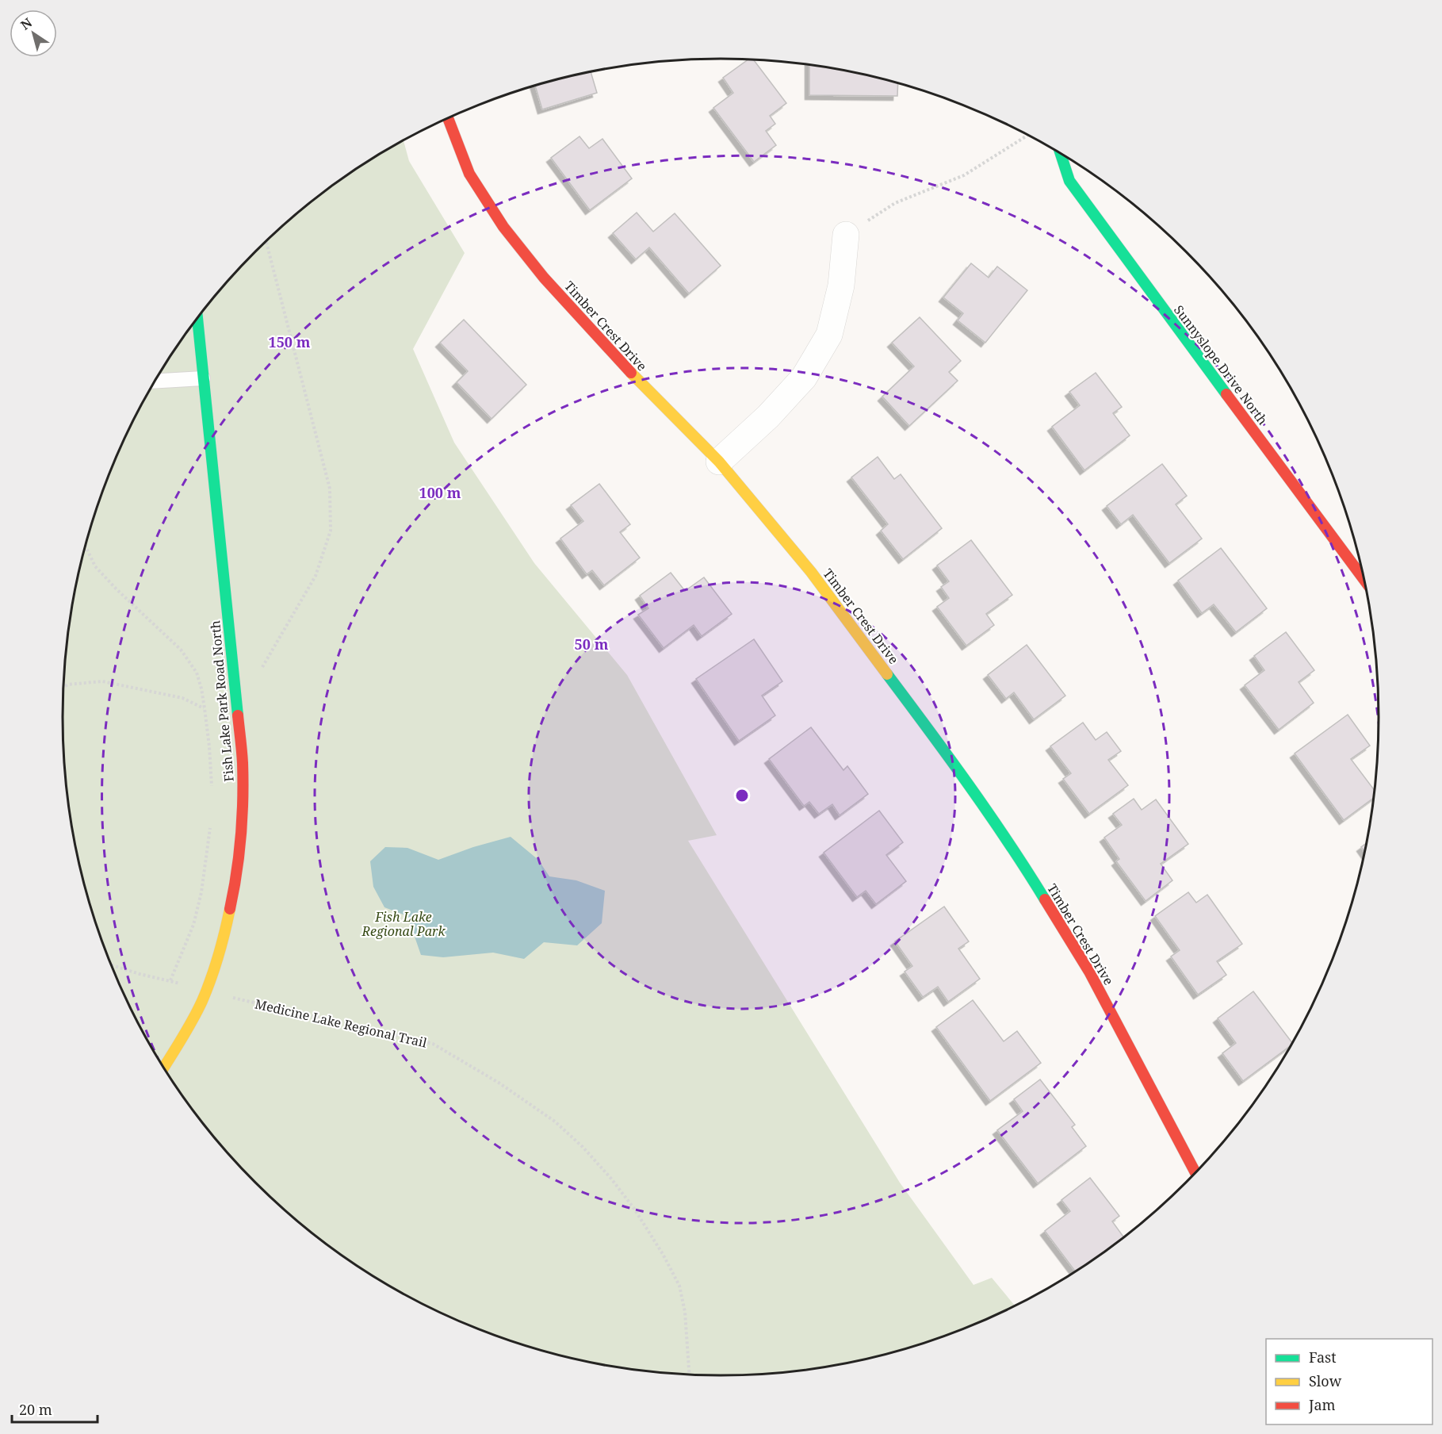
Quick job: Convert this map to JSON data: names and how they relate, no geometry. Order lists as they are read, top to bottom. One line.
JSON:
{"streets":{"street":["Timber Crest Drive","Sunnyslope Drive North","Fish Lake Park Road North"],"path":["Medicine Lake Regional Trail"]},"parks":["Fish Lake Regional Park"],"legend":["Fast","Slow","Jam"],"scale_bar":"20 m","north":"top left","rings":["150 m","100 m","50 m"]}
